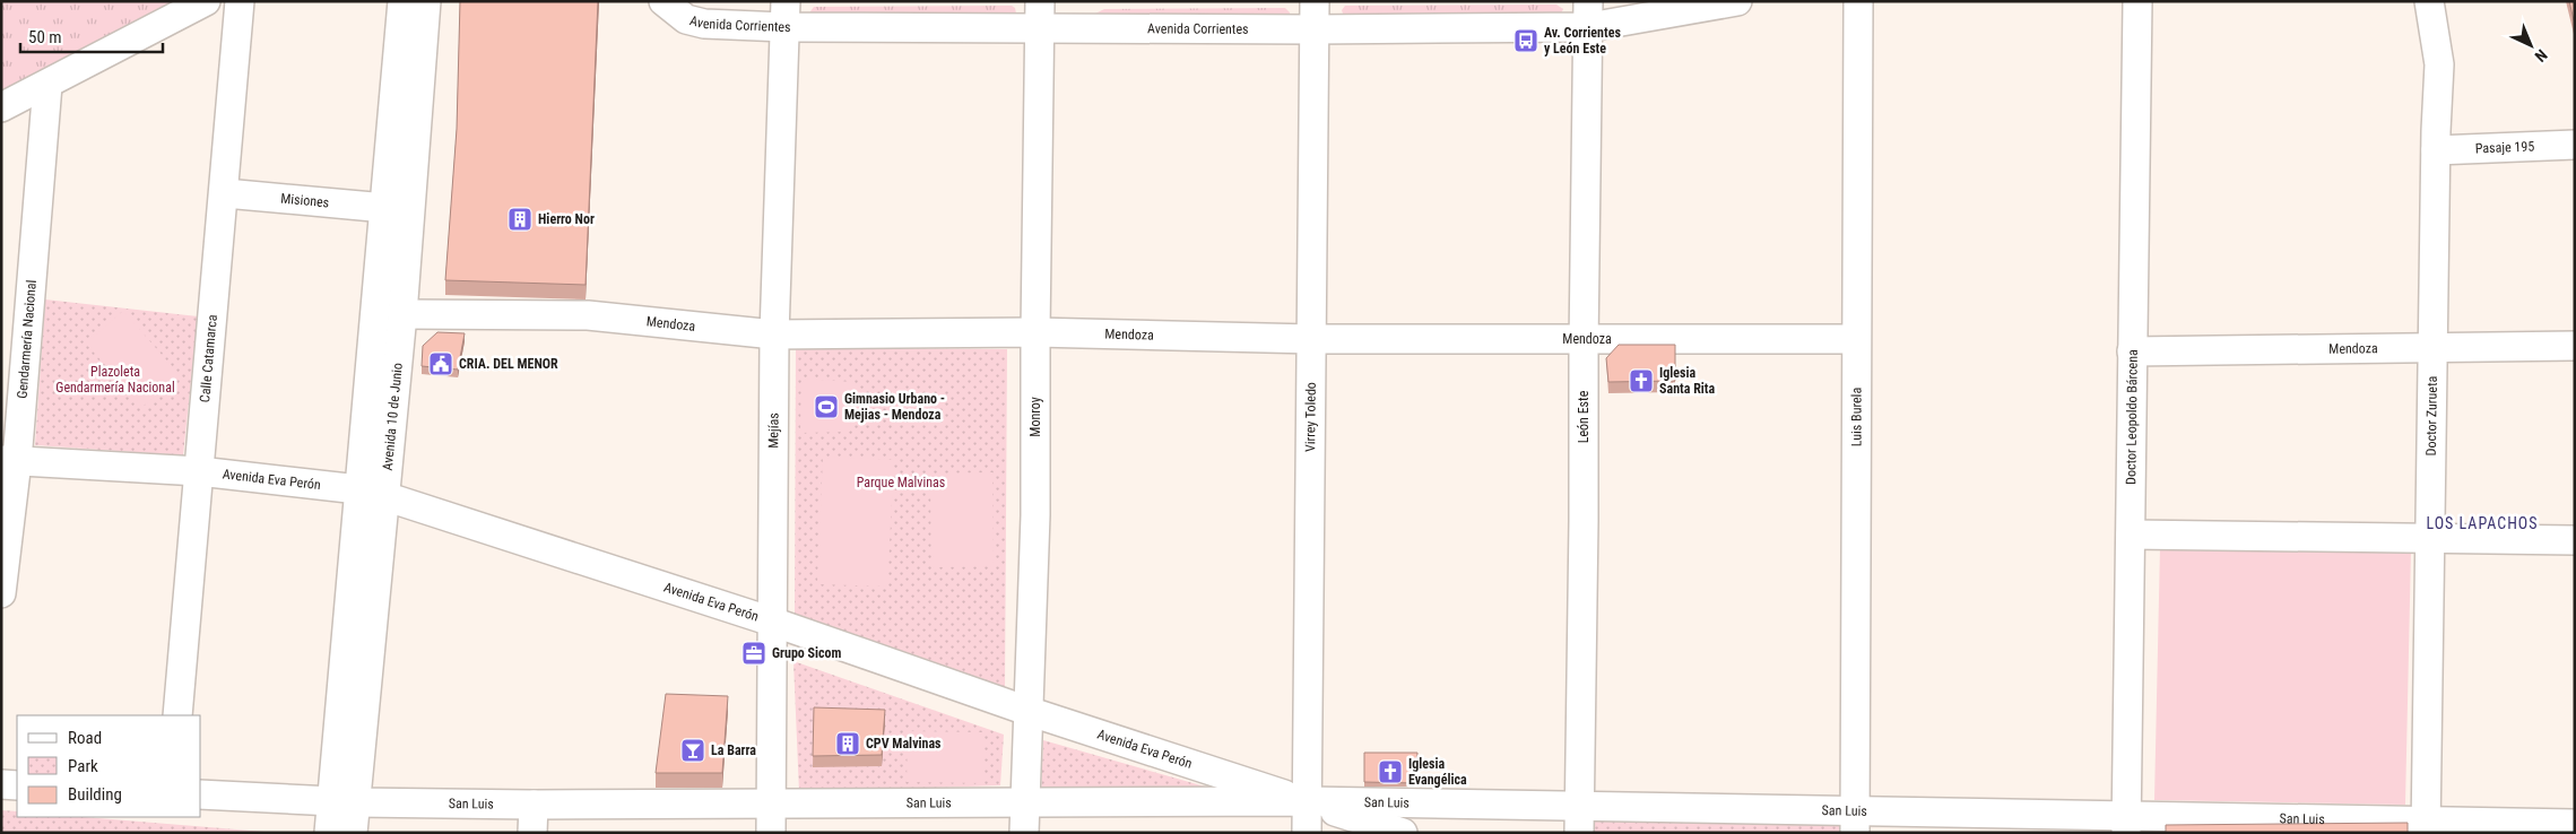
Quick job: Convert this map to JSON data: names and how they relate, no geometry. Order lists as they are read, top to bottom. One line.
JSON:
{"streets":{"street":["Avenida Corrientes","Pasaje 195","Misiones","Mendoza","Gendarmería Nacional","Calle Catamarca","Avenida 10 de Junio","Monroy","Virrey Toledo","León Este","Luis Burela","Doctor Leopoldo Bárcena","Doctor Zurueta","Mejías","Avenida Eva Perón","San Luis"]},"crossings":[["Avenida Corrientes","Monroy"],["Avenida Corrientes","Virrey Toledo"],["Avenida Corrientes","León Este"],["Avenida Corrientes","Mejías"],["Pasaje 195","Doctor Zurueta"],["Misiones","Calle Catamarca"],["Misiones","Avenida 10 de Junio"],["Mendoza","Avenida 10 de Junio"],["Mendoza","Monroy"],["Mendoza","Virrey Toledo"],["Mendoza","León Este"],["Mendoza","Luis Burela"],["Mendoza","Doctor Leopoldo Bárcena"],["Mendoza","Doctor Zurueta"],["Mendoza","Mejías"],["Gendarmería Nacional","Avenida Eva Perón"],["Calle Catamarca","Avenida Eva Perón"],["Avenida 10 de Junio","Avenida Eva Perón"],["Avenida 10 de Junio","San Luis"],["Monroy","Avenida Eva Perón"],["Monroy","San Luis"],["Virrey Toledo","Avenida Eva Perón"],["Virrey Toledo","San Luis"],["León Este","San Luis"],["Luis Burela","San Luis"],["Doctor Leopoldo Bárcena","San Luis"],["Doctor Zurueta","San Luis"],["Mejías","Avenida Eva Perón"],["Mejías","San Luis"],["Avenida Eva Perón","San Luis"]],"districts":["LOS LAPACHOS"],"parks":["Plazoleta Gendarmería Nacional","Parque Malvinas"],"places":{"bus stop":["Av. Corrientes y León Este"],"building":["Hierro Nor","CPV Malvinas"],"public building":["CRIA. DEL MENOR"],"church":["Iglesia Santa Rita","Iglesia Evangélica"],"sports":["Gimnasio Urbano - Mejias - Mendoza"],"office":["Grupo Sicom"],"bar":["La Barra"]},"legend":["Road","Park","Building"],"scale_bar":"50 m","north":"bottom right"}
